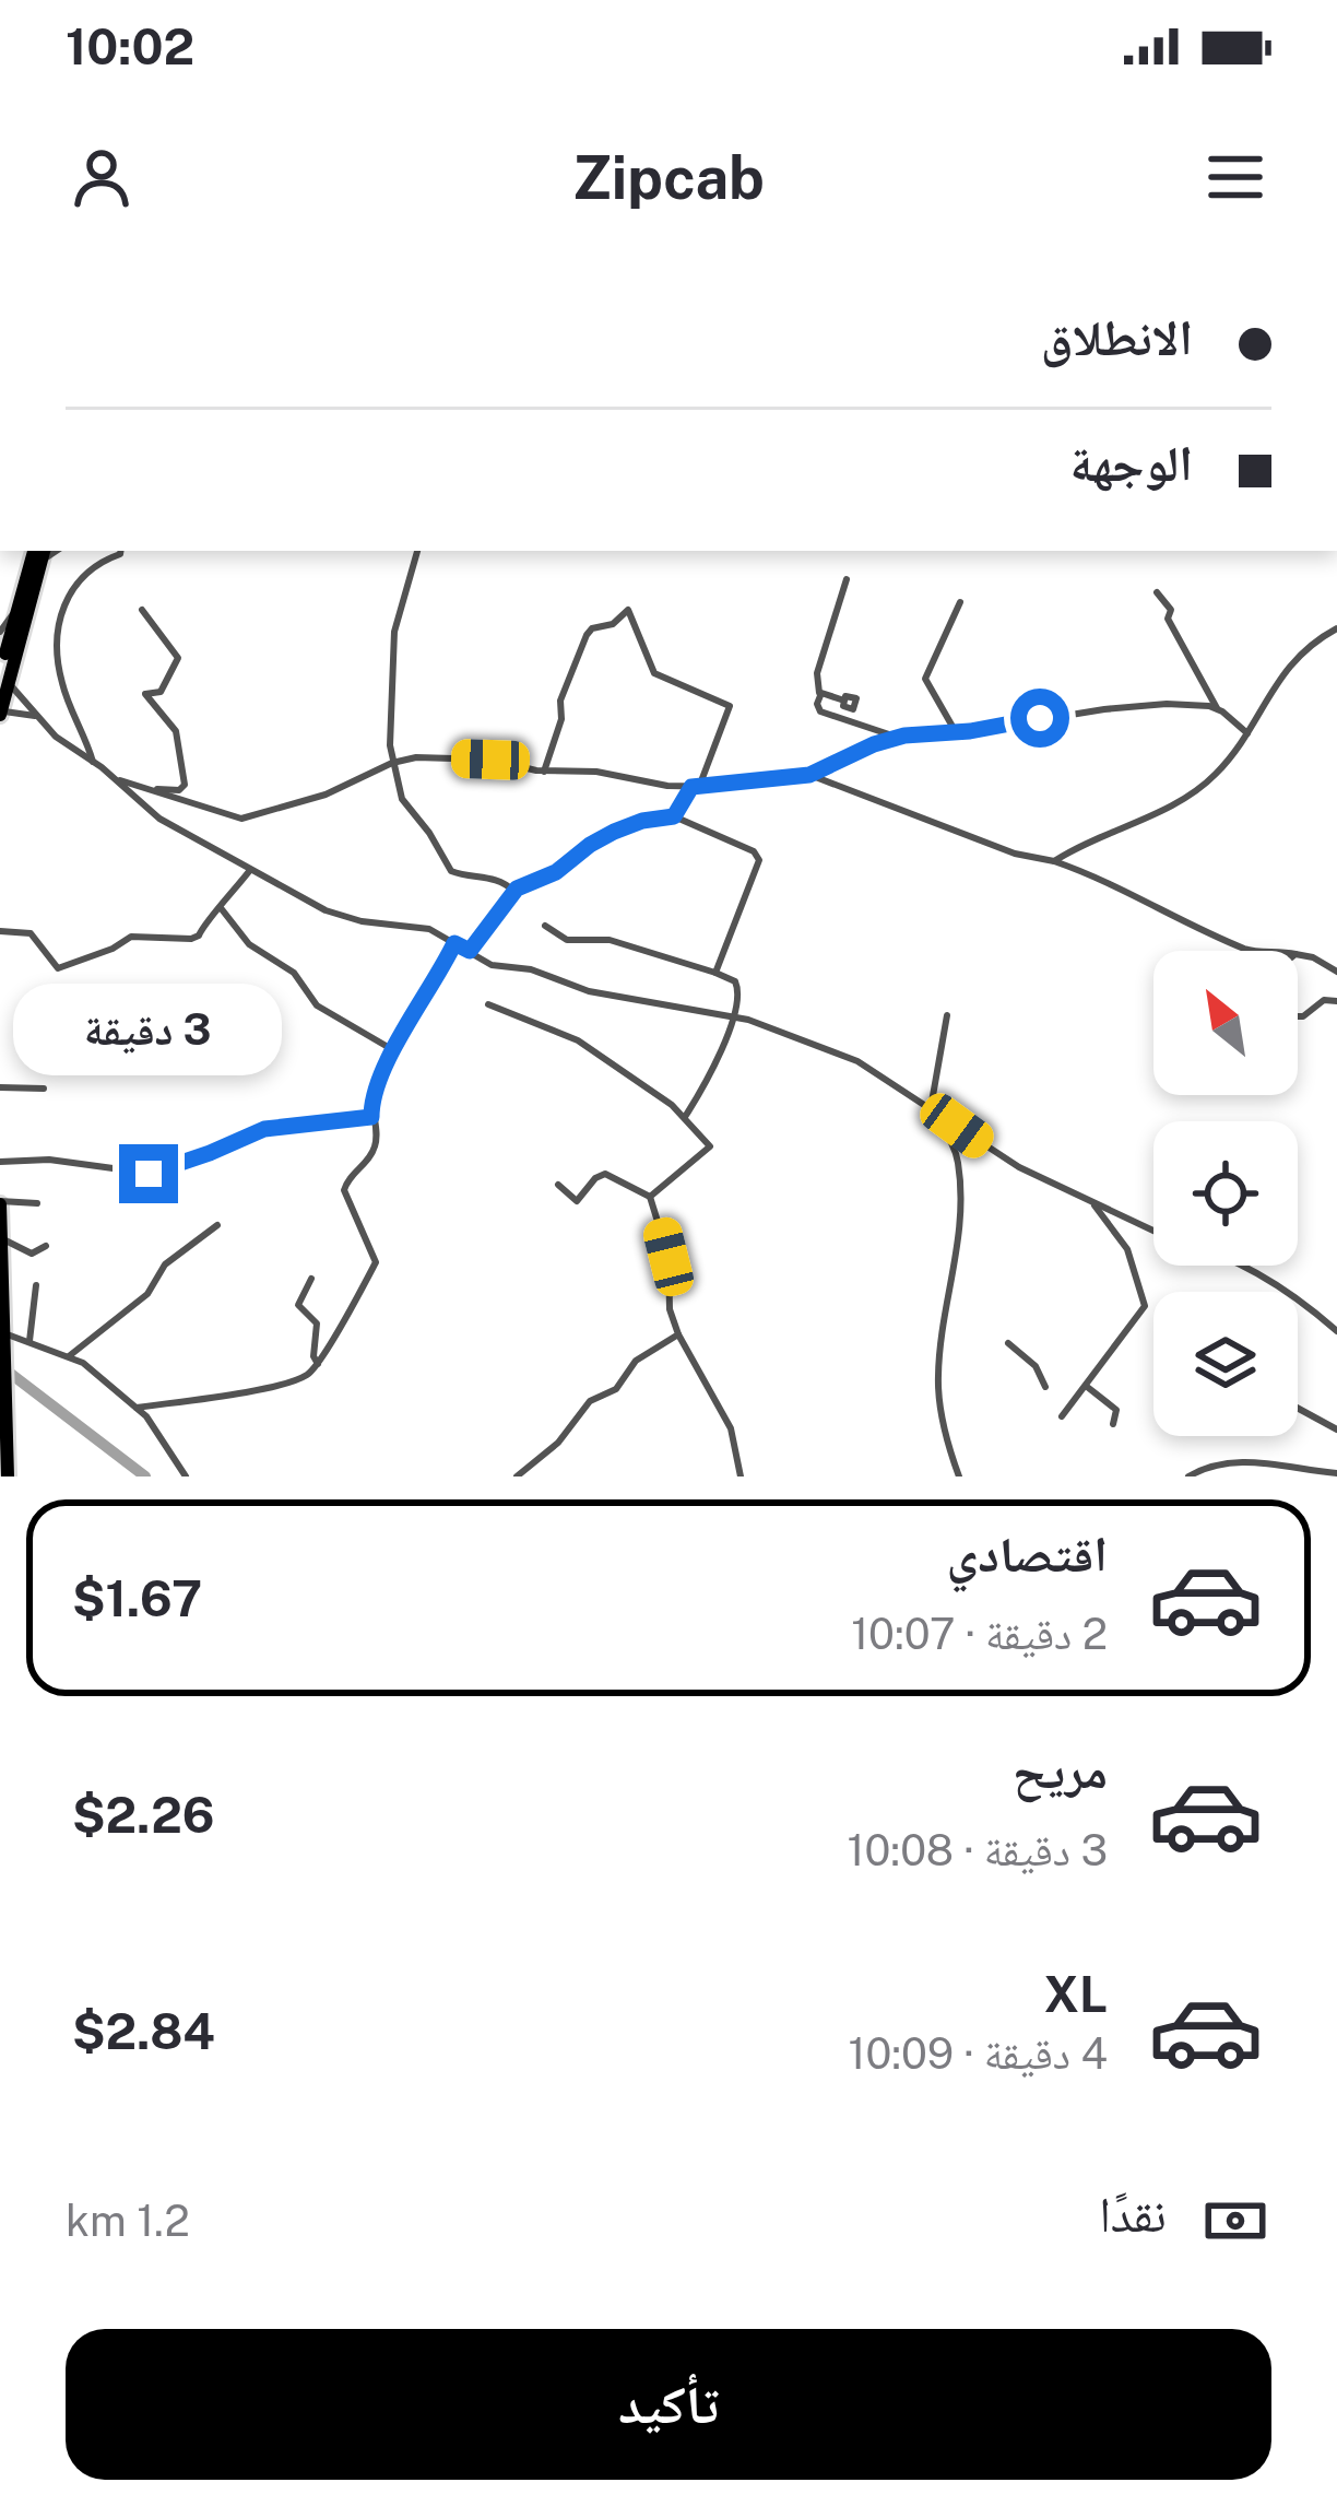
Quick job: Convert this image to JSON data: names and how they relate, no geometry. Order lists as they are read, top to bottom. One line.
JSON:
{"north":"top left","page":{"status":"10:02","header":"Zipcab","banner":["الانطلاق","الوجهة"],"bubble":"3 دقيقة","list":[{"name":"اقتصادي","note":"2 دقيقة · 10:07","value":"$1.67"},{"name":"مريح","note":"3 دقيقة · 10:08","value":"$2.26"},{"name":"XL","note":"4 دقيقة · 10:09","value":"$2.84"}],"pay":["نقدًا","1.2 km"],"buttons":"تأكيد"}}
